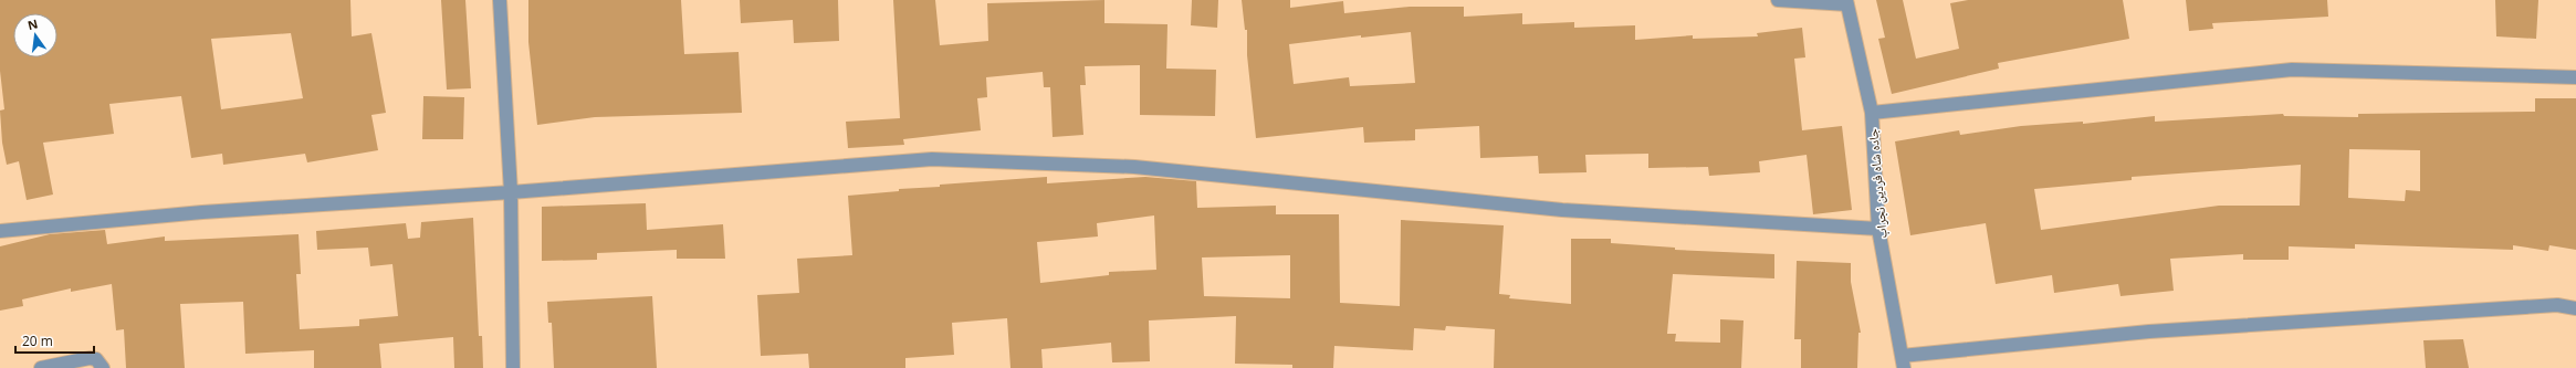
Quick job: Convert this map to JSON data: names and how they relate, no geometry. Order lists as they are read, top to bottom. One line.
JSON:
{"streets":{"street":["جاده شاه فردین نجراب"]},"scale_bar":"20 m","north":"top"}
